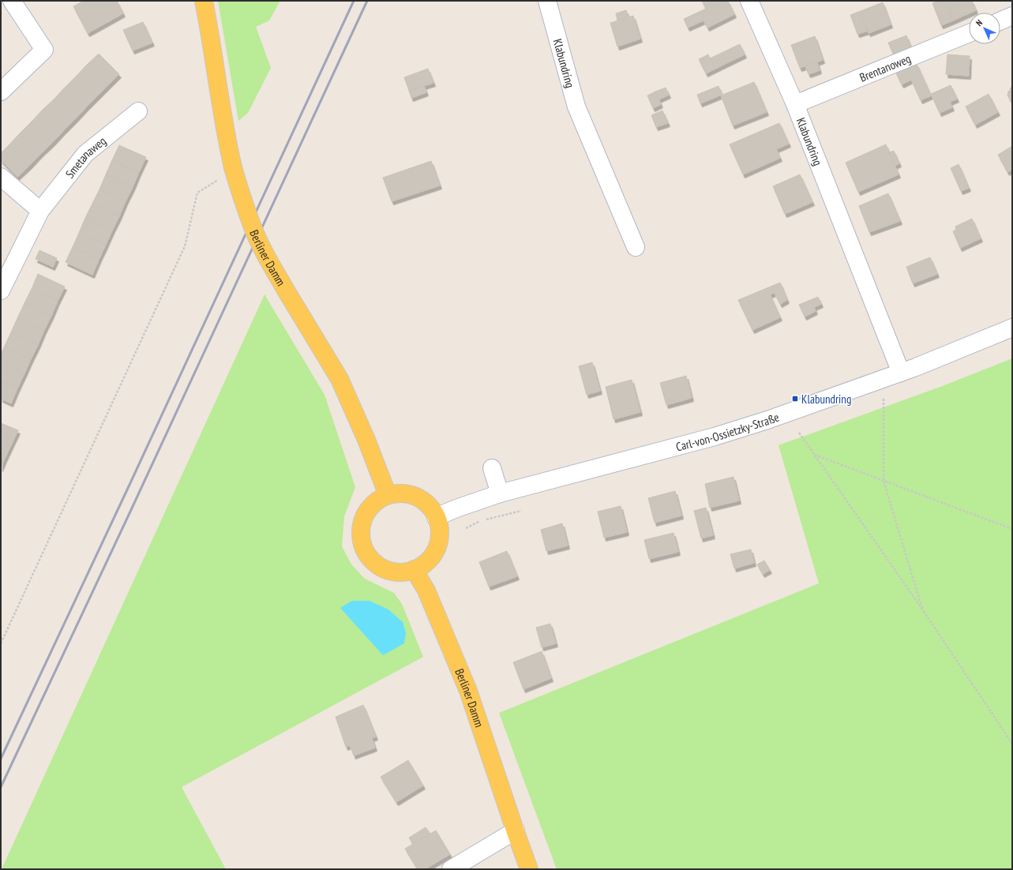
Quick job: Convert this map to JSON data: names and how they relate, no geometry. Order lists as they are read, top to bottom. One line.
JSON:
{"streets":{"main road":["Berliner Damm"],"street":["Klabundring","Brentanoweg","Smetanaweg","Carl-von-Ossietzky-Straße"]},"crossings":[["Klabundring","Brentanoweg"],["Klabundring","Carl-von-Ossietzky-Straße"],["Berliner Damm","Carl-von-Ossietzky-Straße"]],"places":{"transit":["Klabundring"]},"north":"top left"}
